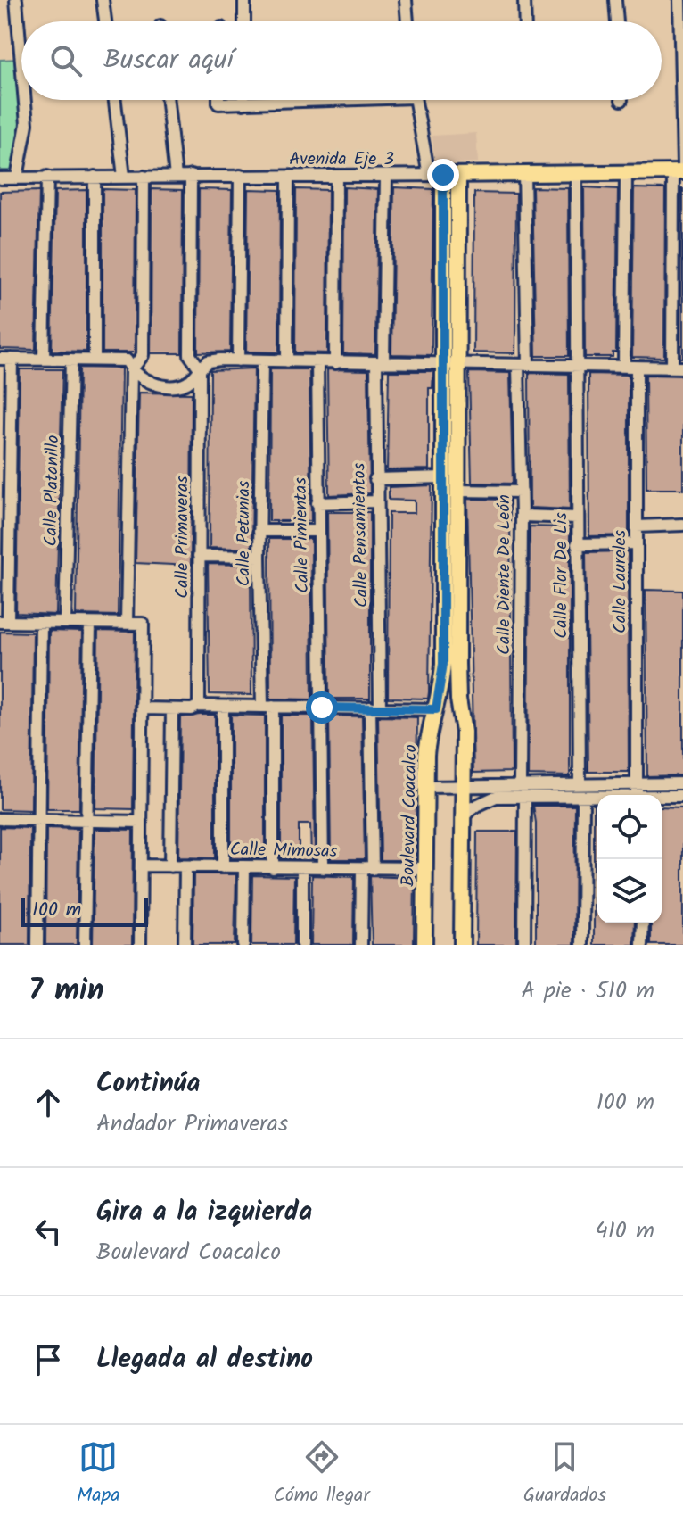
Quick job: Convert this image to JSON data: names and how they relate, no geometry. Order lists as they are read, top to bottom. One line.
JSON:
{"streets":{"main road":["Avenida Eje 3","Boulevard Coacalco"],"street":["Calle Platanillo","Calle Petunias","Calle Pimientas","Calle Pensamientos","Calle Primaveras","Calle Diente De León","Calle Flor De Lis","Calle Laureles","Calle Mimosas"]},"crossings":[["Avenida Eje 3","Calle Pensamientos"],["Avenida Eje 3","Calle Primaveras"],["Avenida Eje 3","Calle Diente De León"],["Avenida Eje 3","Calle Flor De Lis"],["Avenida Eje 3","Boulevard Coacalco"],["Calle Petunias","Calle Mimosas"],["Calle Pimientas","Calle Mimosas"],["Calle Pensamientos","Calle Mimosas"],["Boulevard Coacalco","Calle Mimosas"]],"scale_bar":"100 m","page":{"search":"Buscar aquí","scale":"100 m","heading":["7 min","A pie · 510 m"],"list":[["Continúa","Andador Primaveras","100 m"],["Gira a la izquierda","Boulevard Coacalco","410 m"],"Llegada al destino"],"nav":["Mapa","Cómo llegar","Guardados"]}}
